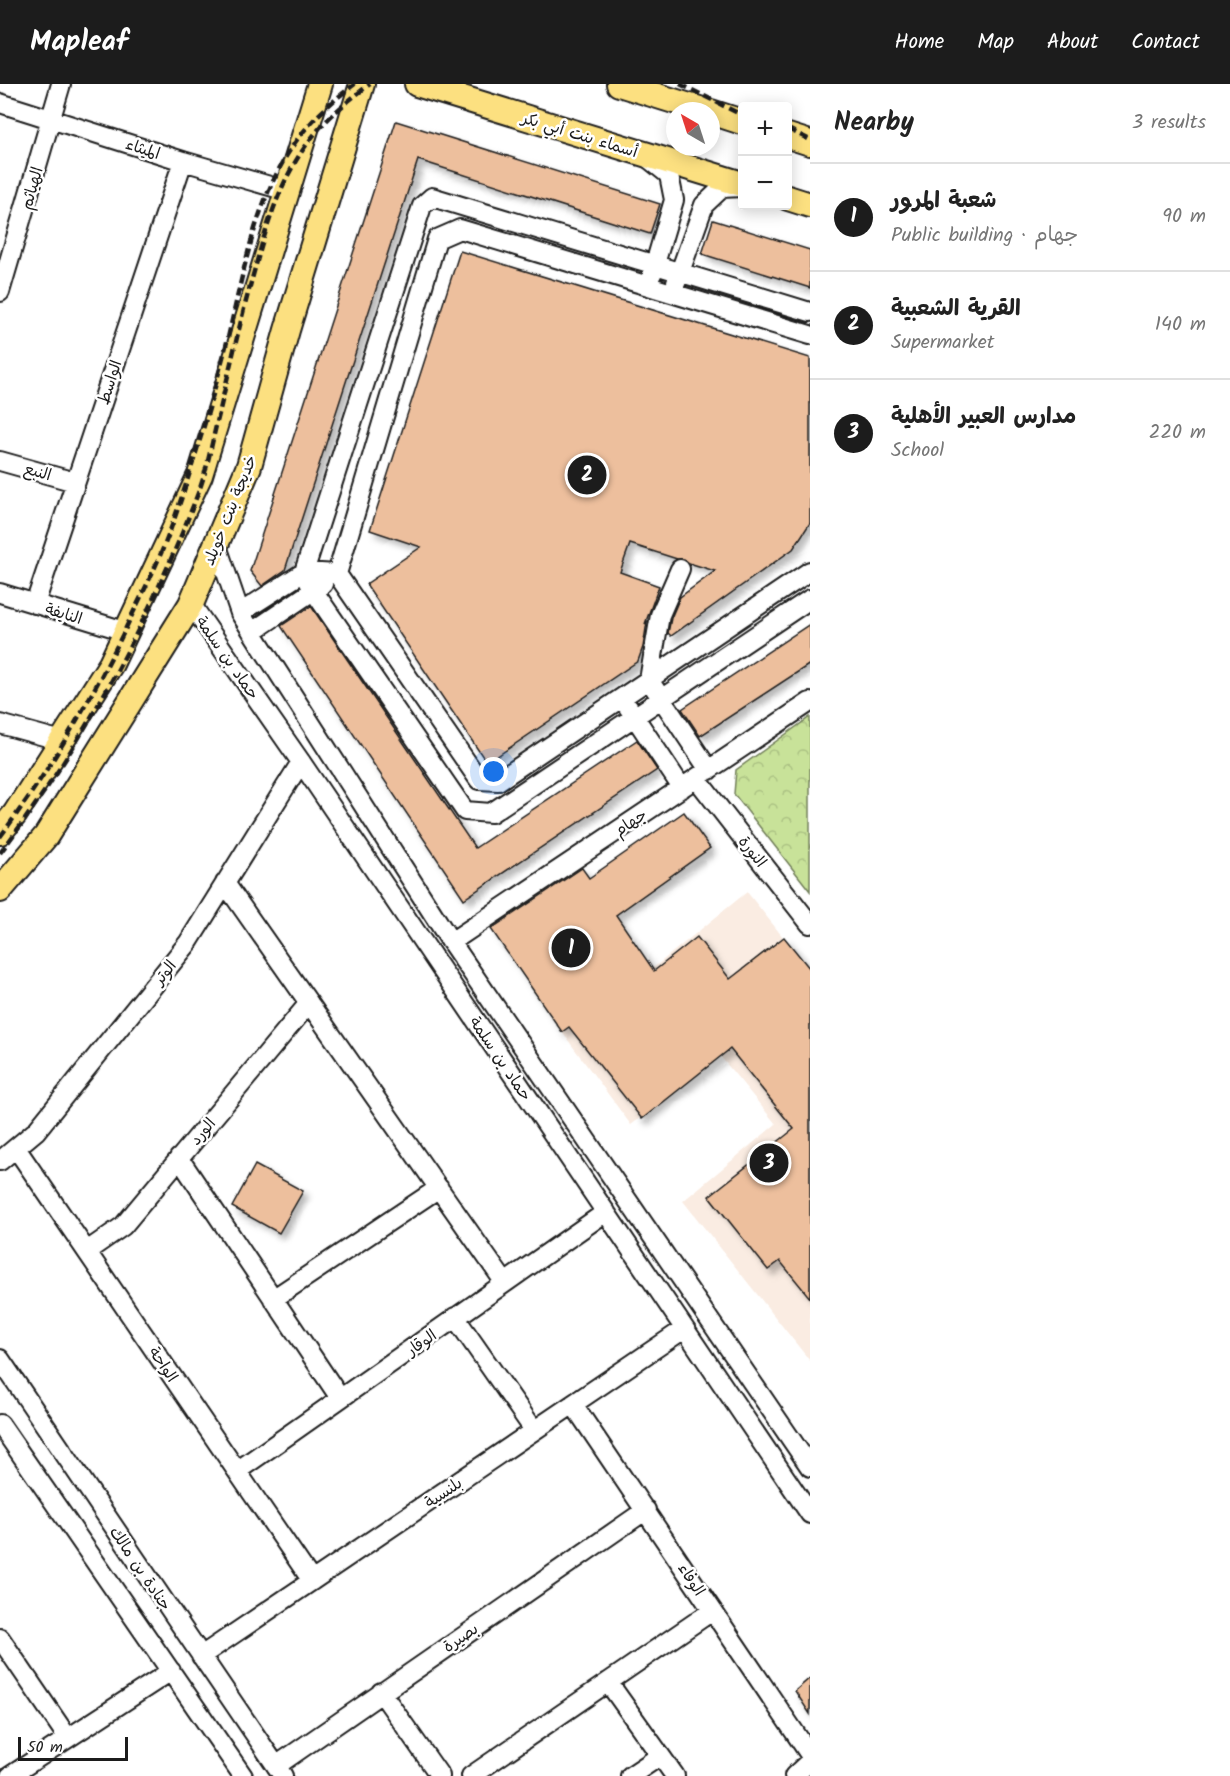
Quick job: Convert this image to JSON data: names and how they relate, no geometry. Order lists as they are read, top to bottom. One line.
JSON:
{"streets":{"main road":["أسماء بنت أبي بكر","خديجة بنت خويلد"],"street":["الميثاء","الهياثم","الواسط","النبع","النايفة","حماد بن سلمة","جهام","النورة","الوتر","الورد","الوقار","الواحة","بلنسية","جنادة بن مالك","الوفاء","بصيرة"]},"crossings":[["الميثاء","الهياثم"],["الميثاء","الواسط"],["الواسط","النبع"],["الواسط","النايفة"],["خديجة بنت خويلد","حماد بن سلمة"],["حماد بن سلمة","جهام"],["حماد بن سلمة","الوتر"],["حماد بن سلمة","الوقار"],["حماد بن سلمة","بلنسية"],["جهام","النورة"],["الوتر","الواحة"],["الورد","الواحة"],["الوقار","الواحة"],["الواحة","بلنسية"],["بلنسية","جنادة بن مالك"],["بلنسية","الوفاء"],["جنادة بن مالك","بصيرة"],["الوفاء","بصيرة"]],"scale_bar":"50 m","north":"top left","page":{"header":"Mapleaf","nav":["Home","Map","About","Contact"],"heading":["Nearby","3 results"],"map_buttons":["+","−"],"list":[{"mark":"1","name":"شعبة المرور","note":"Public building · جهام","value":"90 m"},{"mark":"2","name":"القرية الشعبية","note":"Supermarket","value":"140 m"},{"mark":"3","name":"مدارس العبير الأهلية","note":"School","value":"220 m"}],"pins":["2","1","3"],"scale":"50 m"}}
